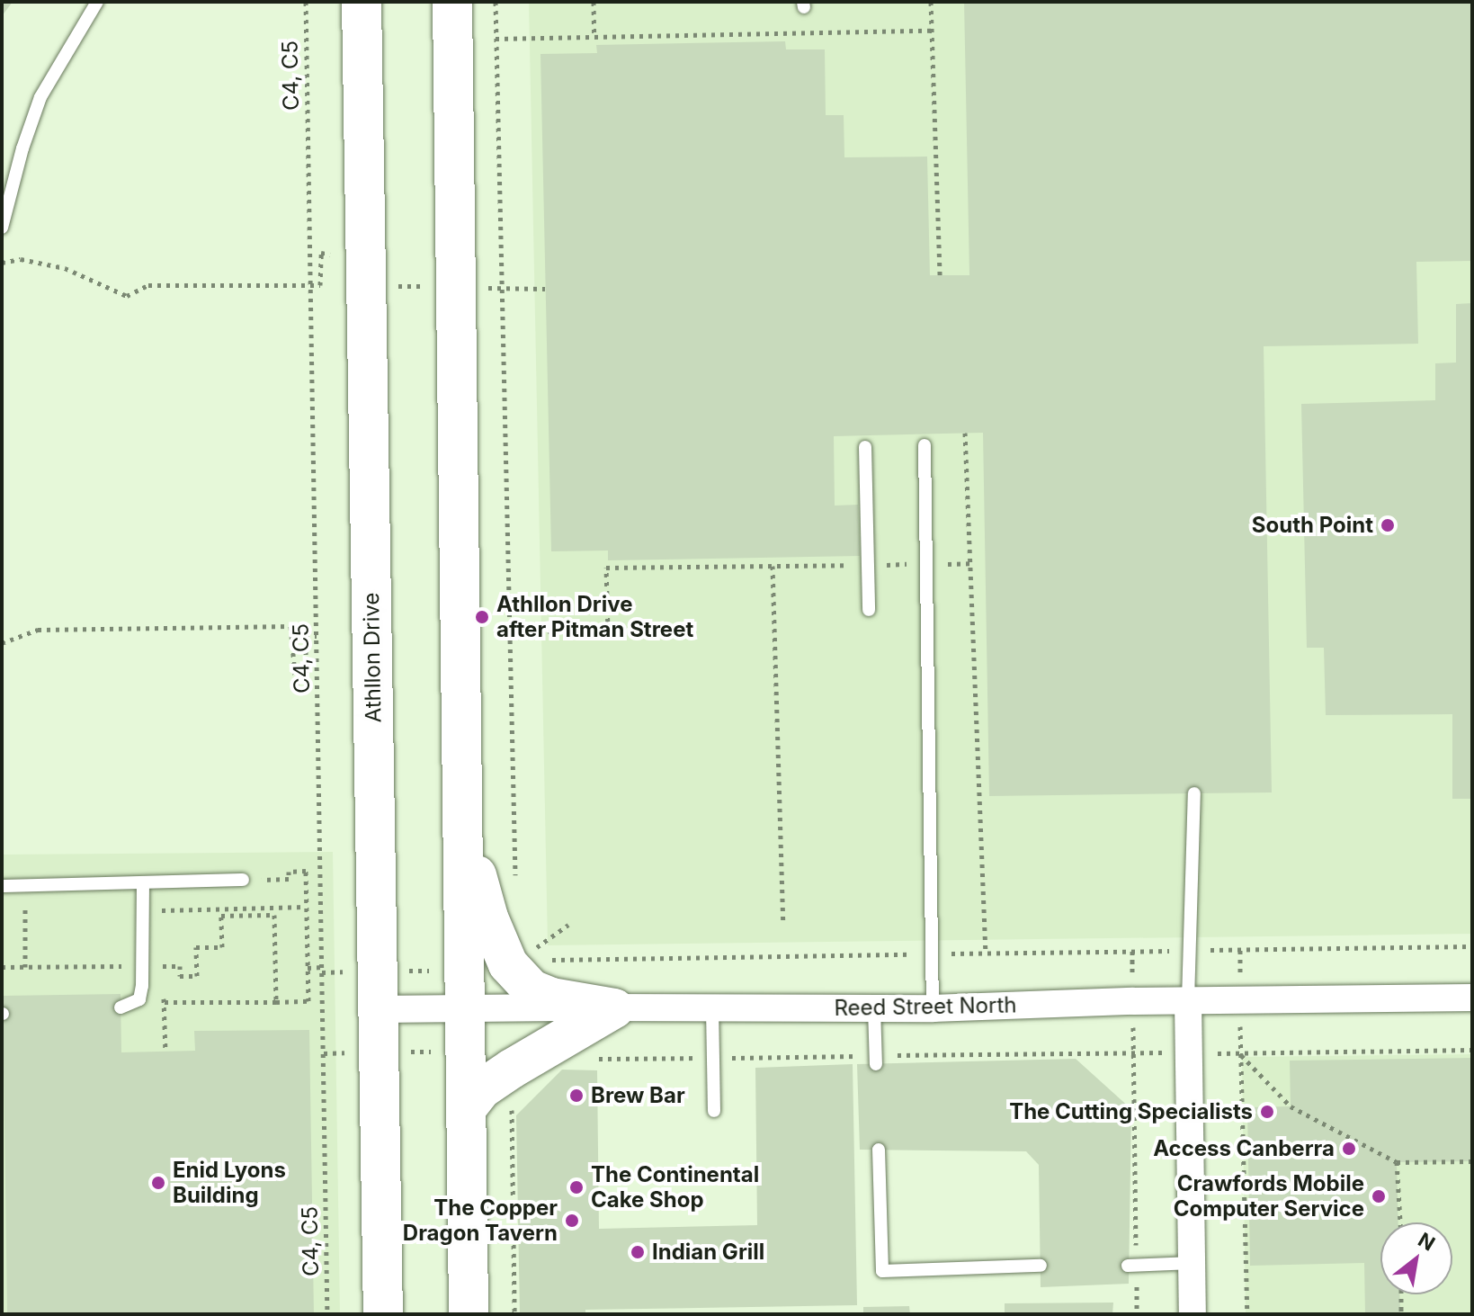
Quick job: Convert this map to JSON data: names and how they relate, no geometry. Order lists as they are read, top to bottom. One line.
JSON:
{"streets":{"main road":["Athllon Drive"],"street":["Reed Street North"],"path":["C4, C5"]},"crossings":[["Athllon Drive","Reed Street North"]],"places":["South Point","Athllon Drive after Pitman Street","Brew Bar","The Cutting Specialists","Access Canberra","Enid Lyons Building","The Continental Cake Shop","Crawfords Mobile Computer Service","The Copper Dragon Tavern","Indian Grill"],"north":"top right"}
